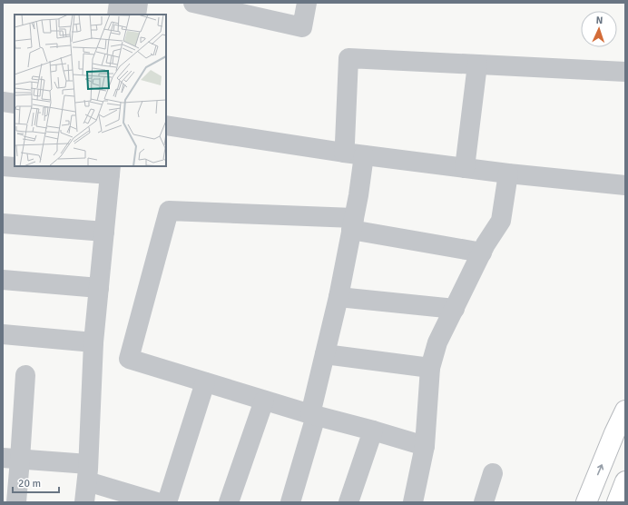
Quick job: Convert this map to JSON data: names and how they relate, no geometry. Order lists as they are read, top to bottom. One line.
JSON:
{"scale_bar":"20 m","north":"top"}
